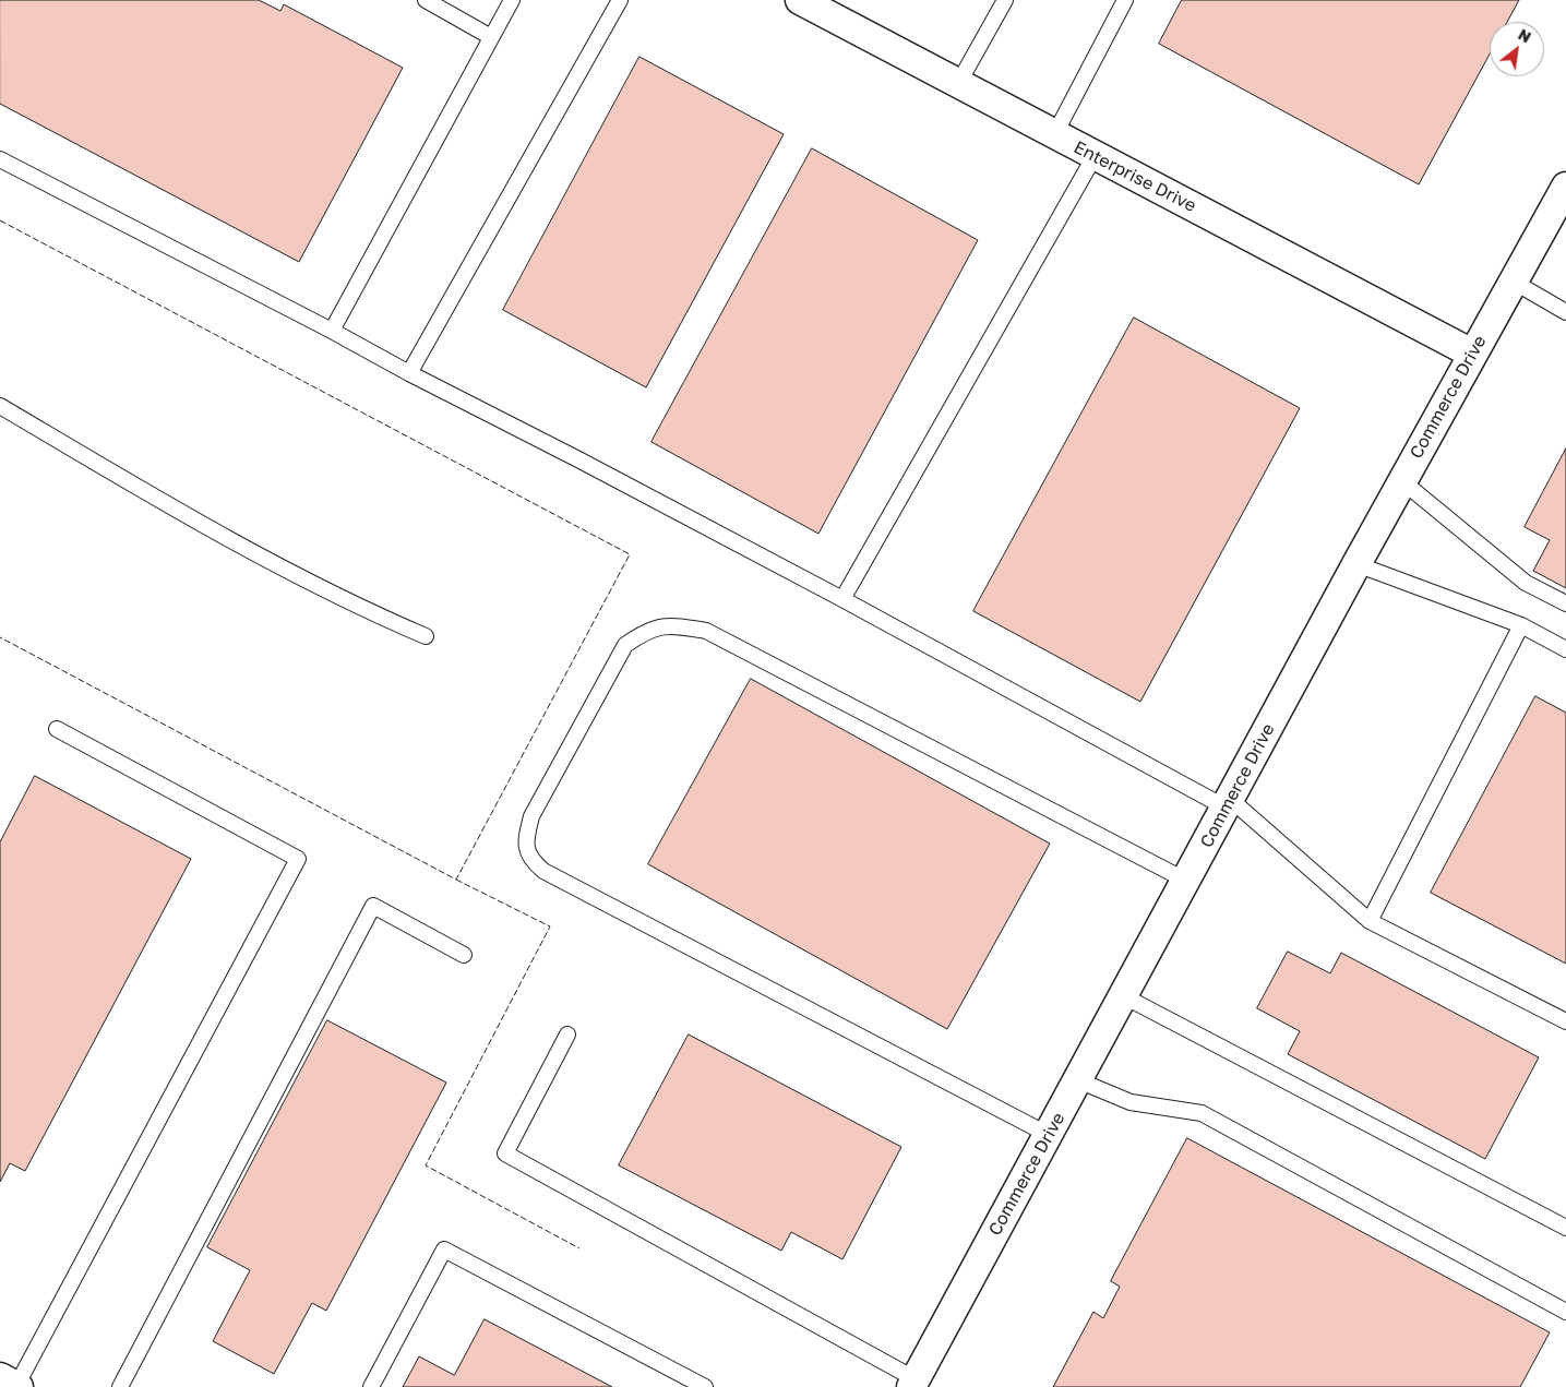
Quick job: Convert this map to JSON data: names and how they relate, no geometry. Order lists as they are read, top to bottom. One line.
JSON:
{"streets":{"street":["Enterprise Drive","Commerce Drive"]},"crossings":[["Enterprise Drive","Commerce Drive"]],"north":"top right"}
